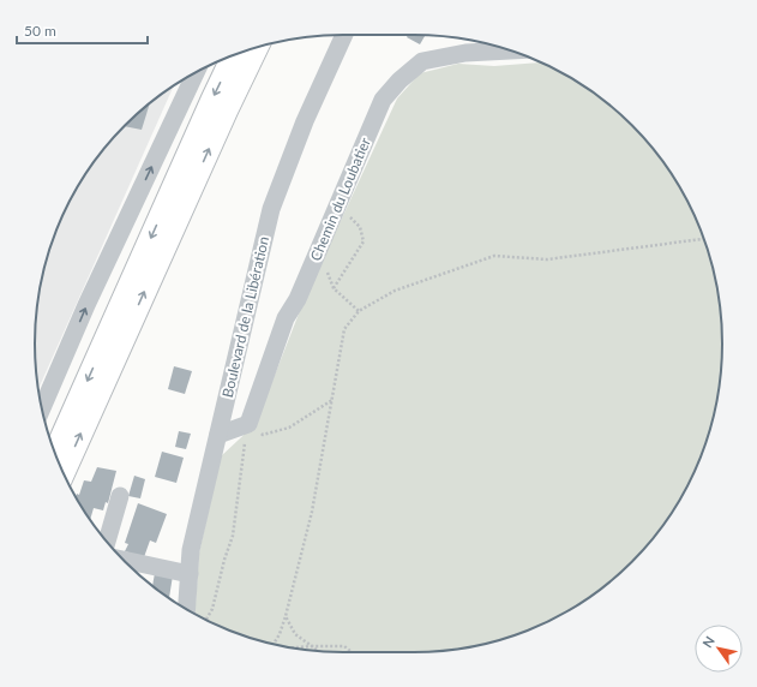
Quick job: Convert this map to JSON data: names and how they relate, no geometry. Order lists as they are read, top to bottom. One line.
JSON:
{"streets":{"street":["Chemin du Loubatier","Boulevard de la Libération"]},"scale_bar":"50 m","north":"top left"}
